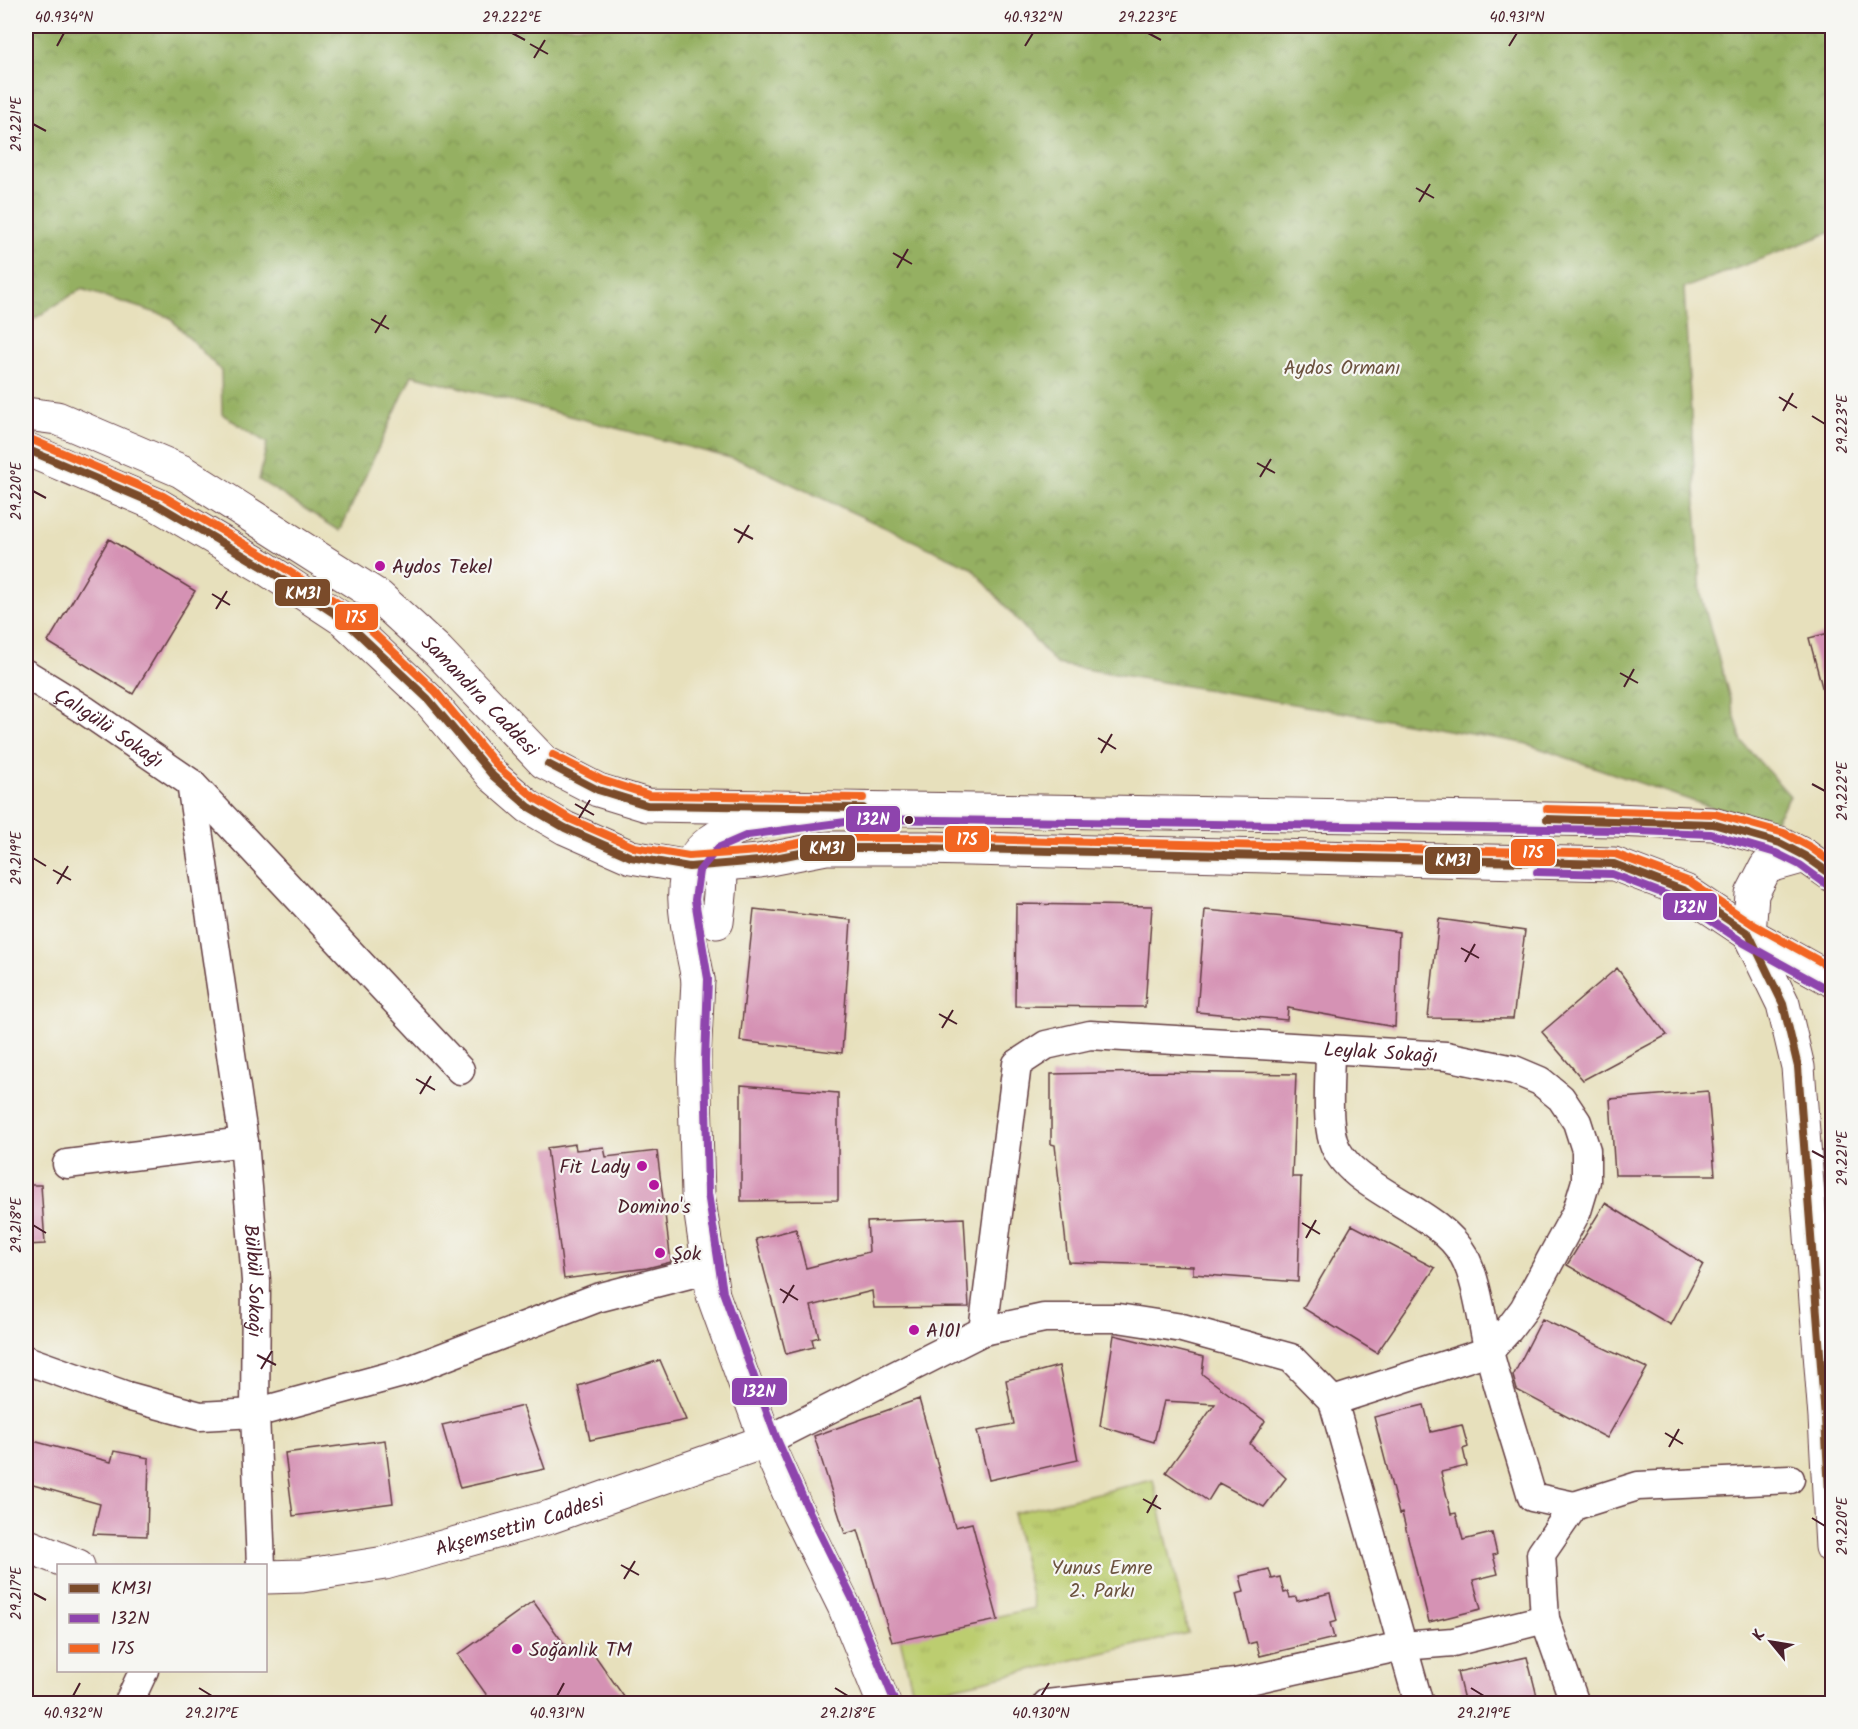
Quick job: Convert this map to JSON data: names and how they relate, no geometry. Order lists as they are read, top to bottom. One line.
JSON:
{"streets":{"main road":["Samandıra Caddesi","Akşemsettin Caddesi"],"street":["Çalıgülü Sokağı","Leylak Sokağı","Bülbül Sokağı"]},"crossings":[["Çalıgülü Sokağı","Bülbül Sokağı"]],"parks":["Aydos Ormanı","Yunus Emre 2. Parkı"],"places":["Aydos Tekel","Fit Lady","Domino's","Şok","A101","Soğanlık TM"],"lines":["transit line 17S","transit line KM31","transit line 132N"],"legend":["KM31","132N","17S"],"north":"top left","coordinates":["40.934°N","29.222°E","40.932°N","29.223°E","40.931°N","29.221°E","29.220°E","29.219°E","29.218°E","29.217°E","40.930°N"]}
